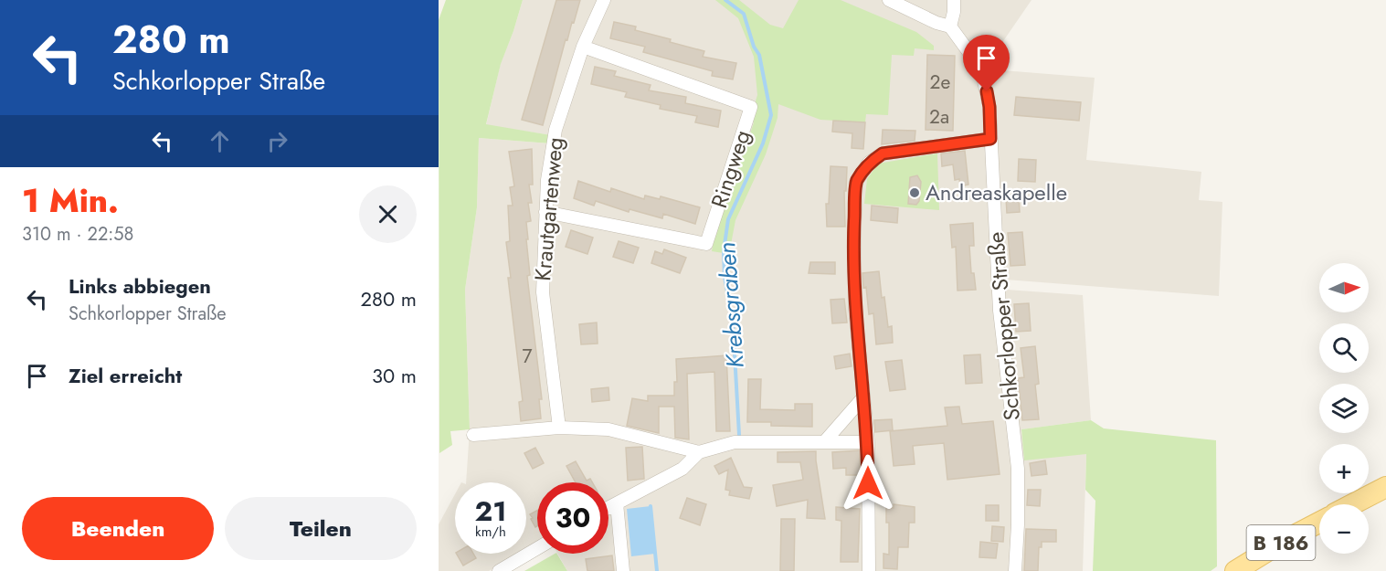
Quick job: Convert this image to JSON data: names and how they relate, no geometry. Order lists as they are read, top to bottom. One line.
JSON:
{"streets":{"main road":["B 186"],"street":["Ringweg","Krautgartenweg","Schkorlopper Straße"]},"crossings":[["Ringweg","Krautgartenweg"]],"water":["Krebsgraben"],"places":["Andreaskapelle"],"house_numbers":["2e","2a","7"],"north":"right","page":{"turn":["280 m","Schkorlopper Straße"],"heading":["1 Min.","310 m · 22:58"],"list":[{"name":"Links abbiegen","note":"Schkorlopper Straße","value":"280 m"},{"name":"Ziel erreicht","value":"30 m"}],"map_buttons":["+","−"],"speed":"21 km/h","limit":"30","buttons":["Beenden","Teilen"]}}
